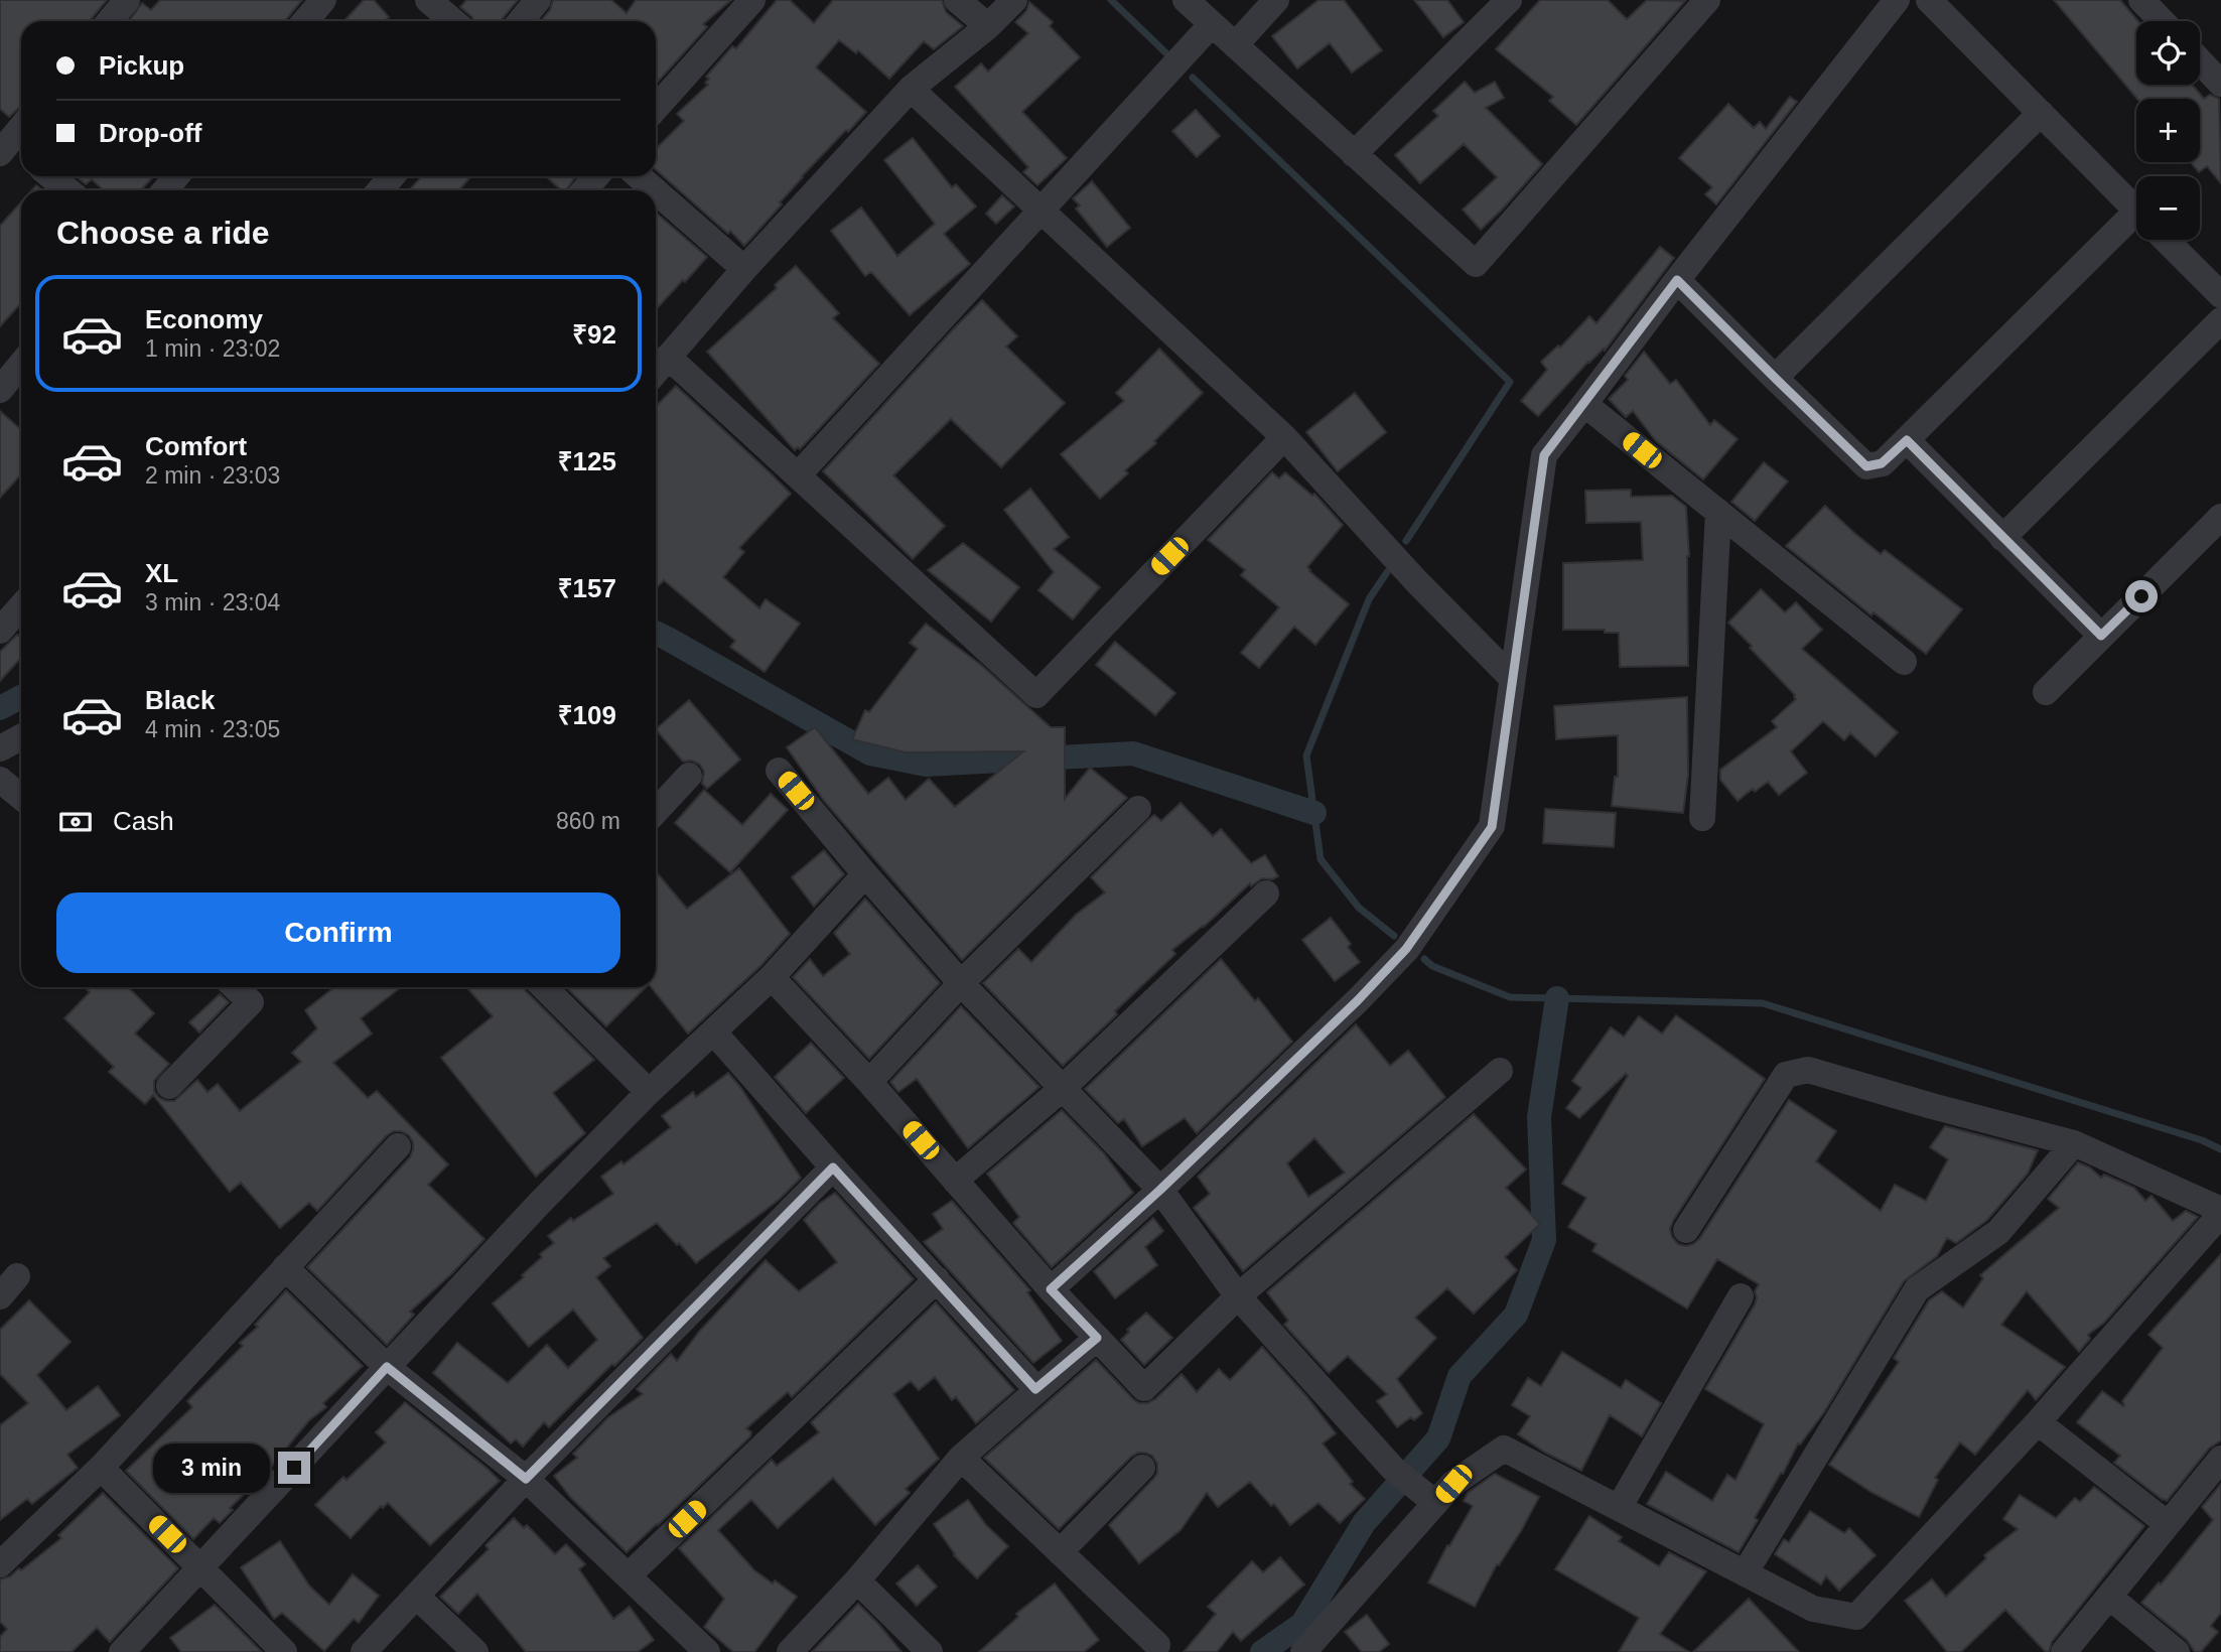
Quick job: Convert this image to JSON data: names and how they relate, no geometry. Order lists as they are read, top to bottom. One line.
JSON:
{"page":{"map_buttons":["+","−"],"banner":["Pickup","Drop-off"],"heading":"Choose a ride","list":[{"name":"Economy","note":"1 min · 23:02","value":"₹92"},{"name":"Comfort","note":"2 min · 23:03","value":"₹125"},{"name":"XL","note":"3 min · 23:04","value":"₹157"},{"name":"Black","note":"4 min · 23:05","value":"₹109"}],"pay":["Cash","860 m"],"buttons":"Confirm","bubble":"3 min"}}
